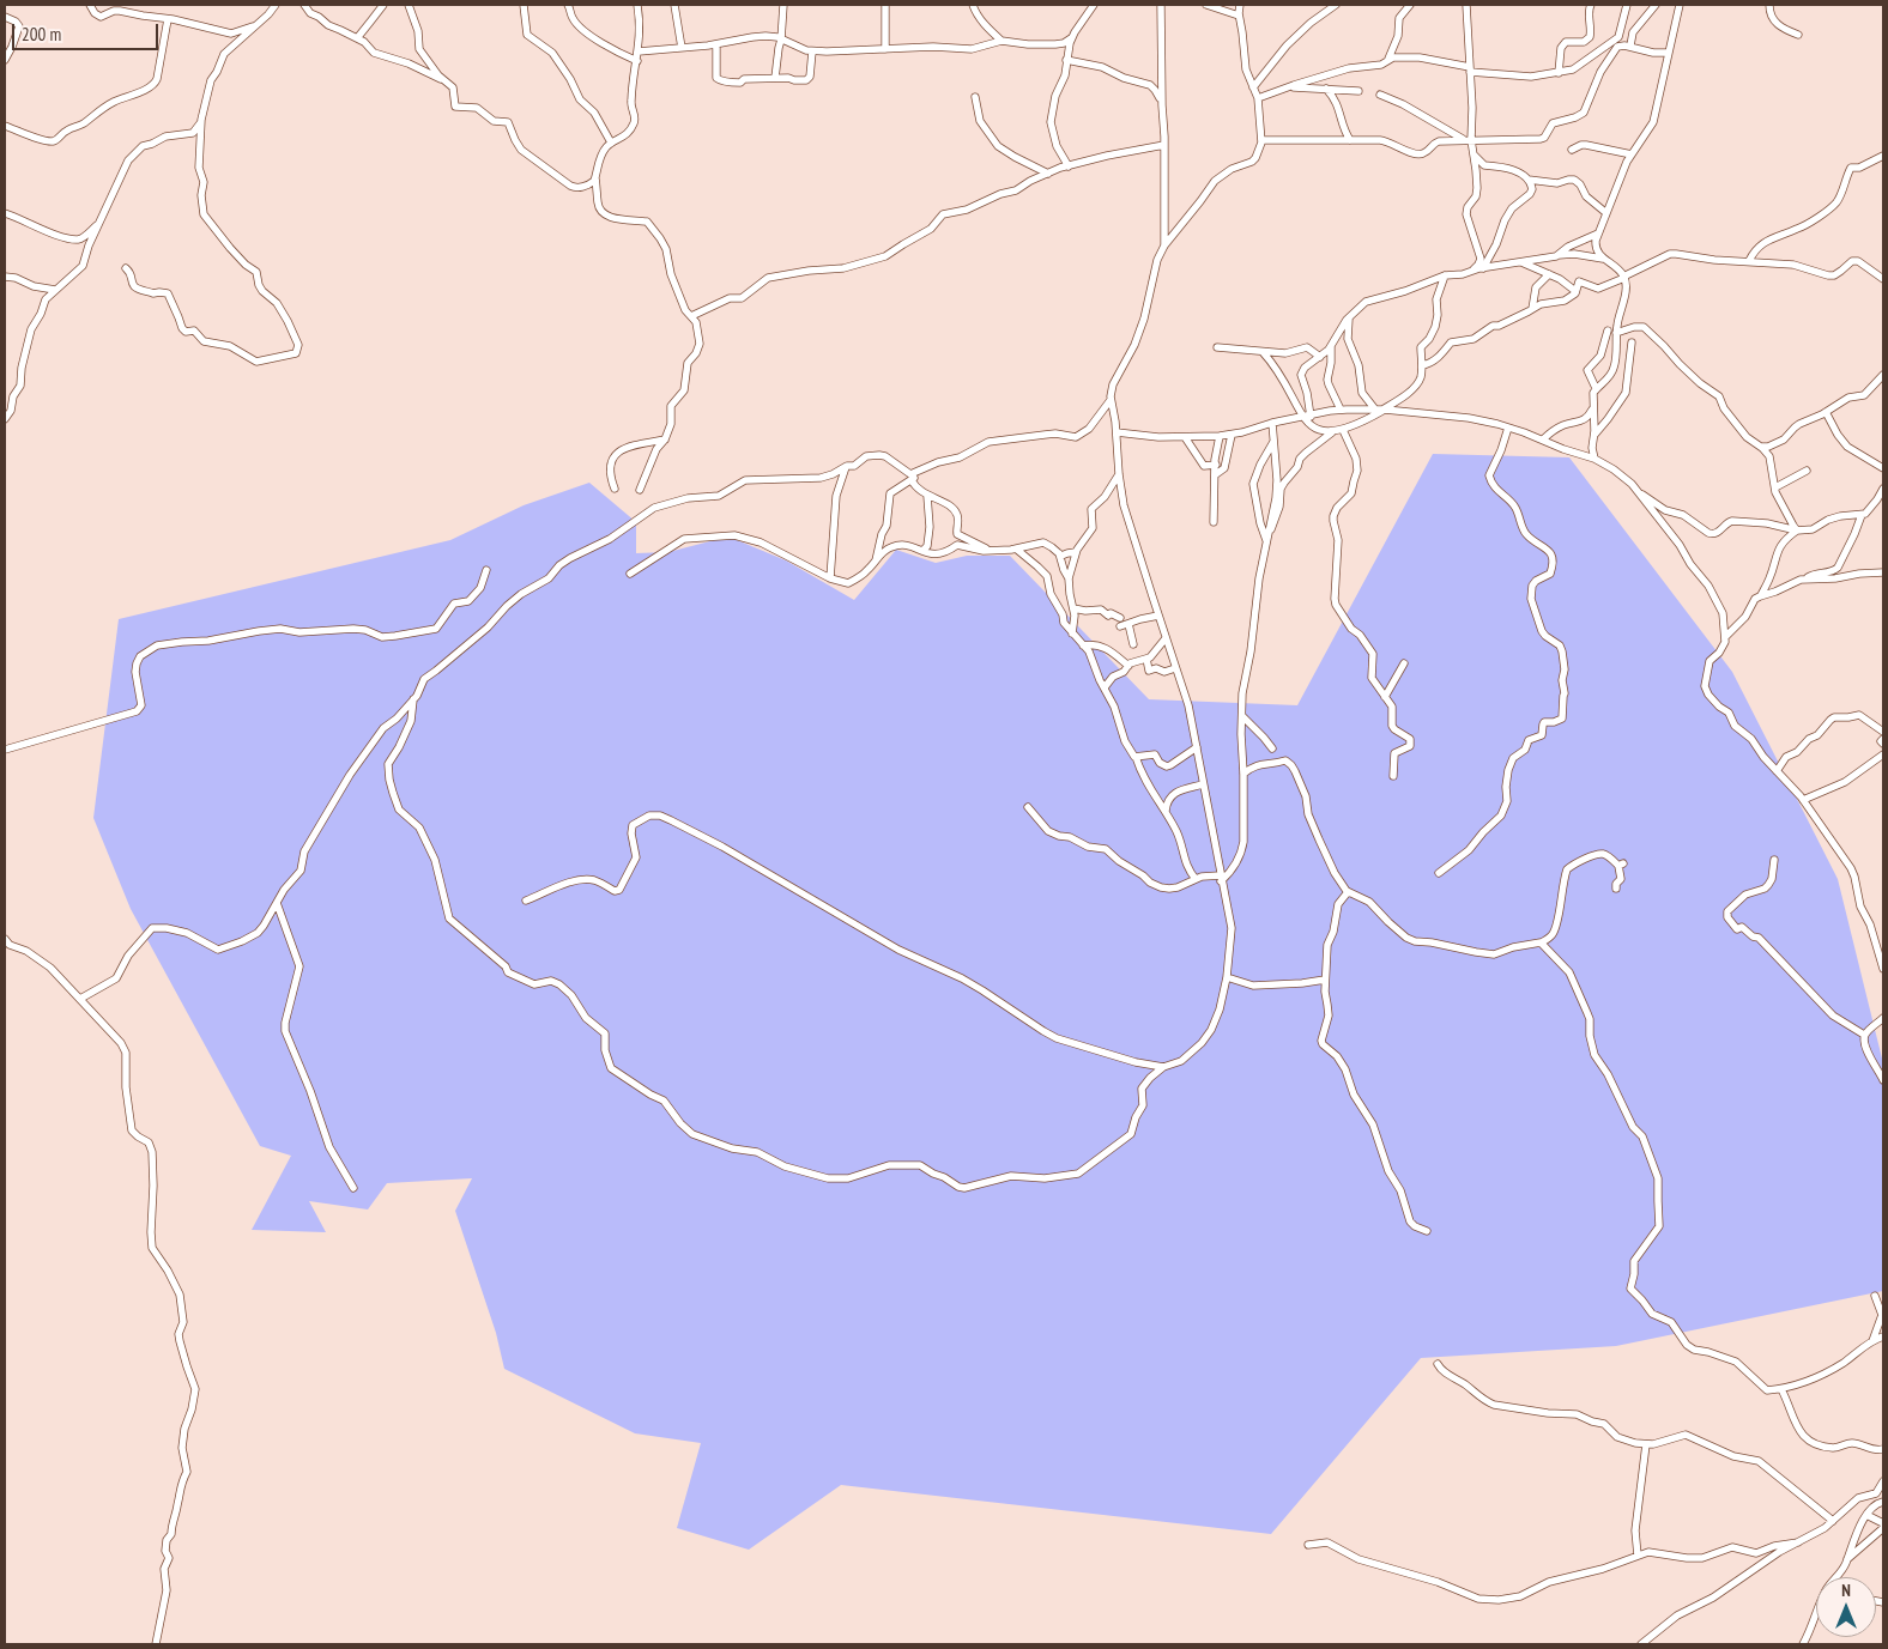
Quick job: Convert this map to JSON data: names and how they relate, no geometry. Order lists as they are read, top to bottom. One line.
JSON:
{"scale_bar":"200 m","north":"top"}
